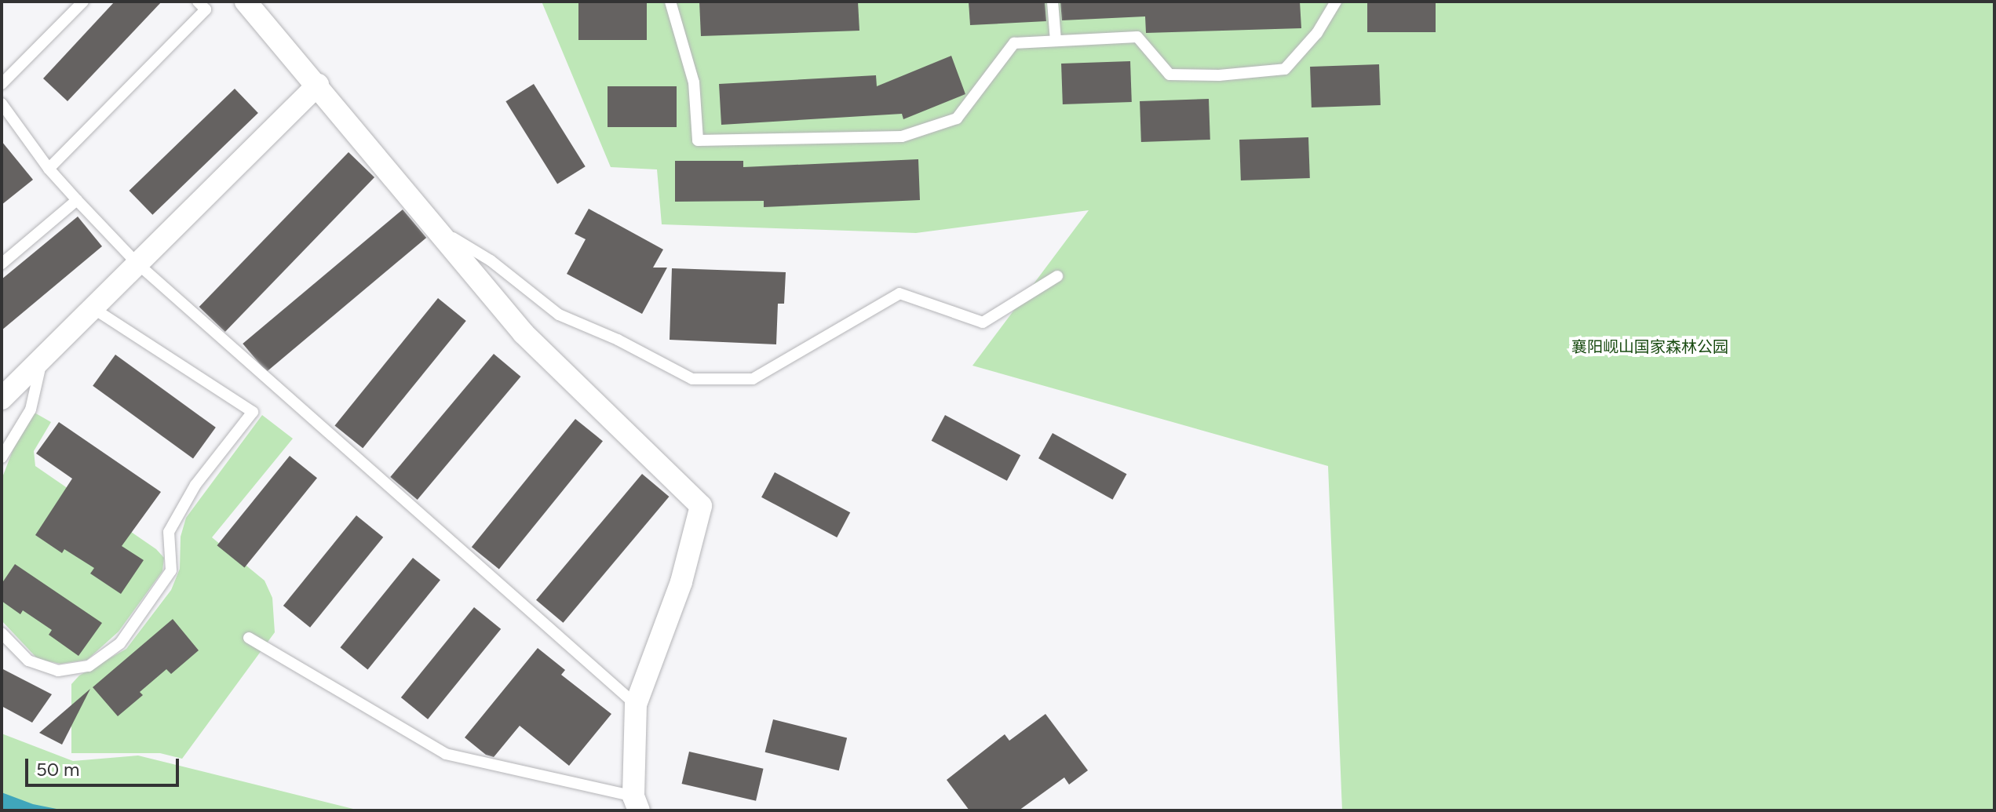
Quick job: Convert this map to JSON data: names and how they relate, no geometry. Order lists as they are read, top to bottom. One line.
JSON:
{"parks":["襄阳岘山国家森林公园"],"scale_bar":"50 m"}
